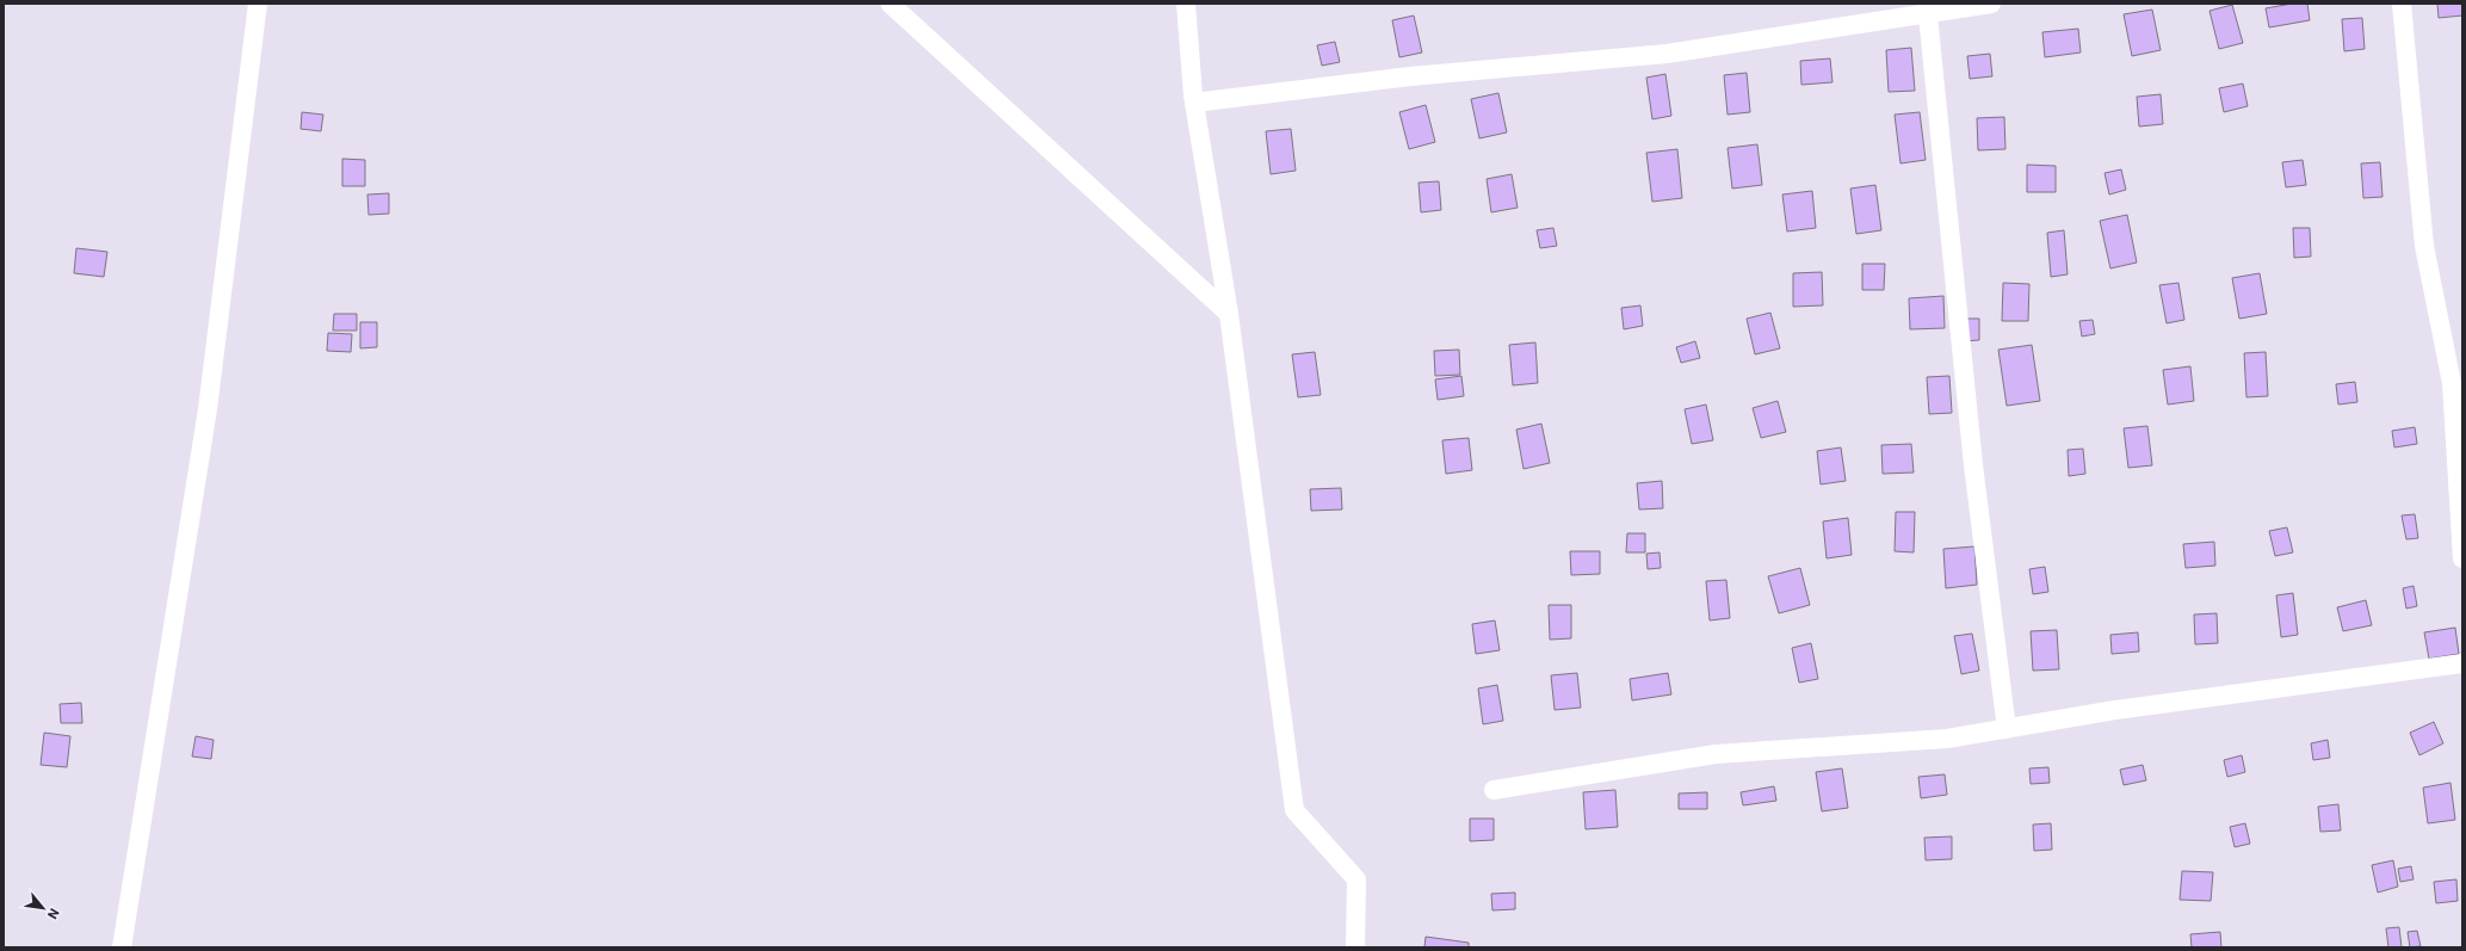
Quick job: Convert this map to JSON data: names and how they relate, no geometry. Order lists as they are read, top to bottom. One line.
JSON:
{"north":"bottom right"}
